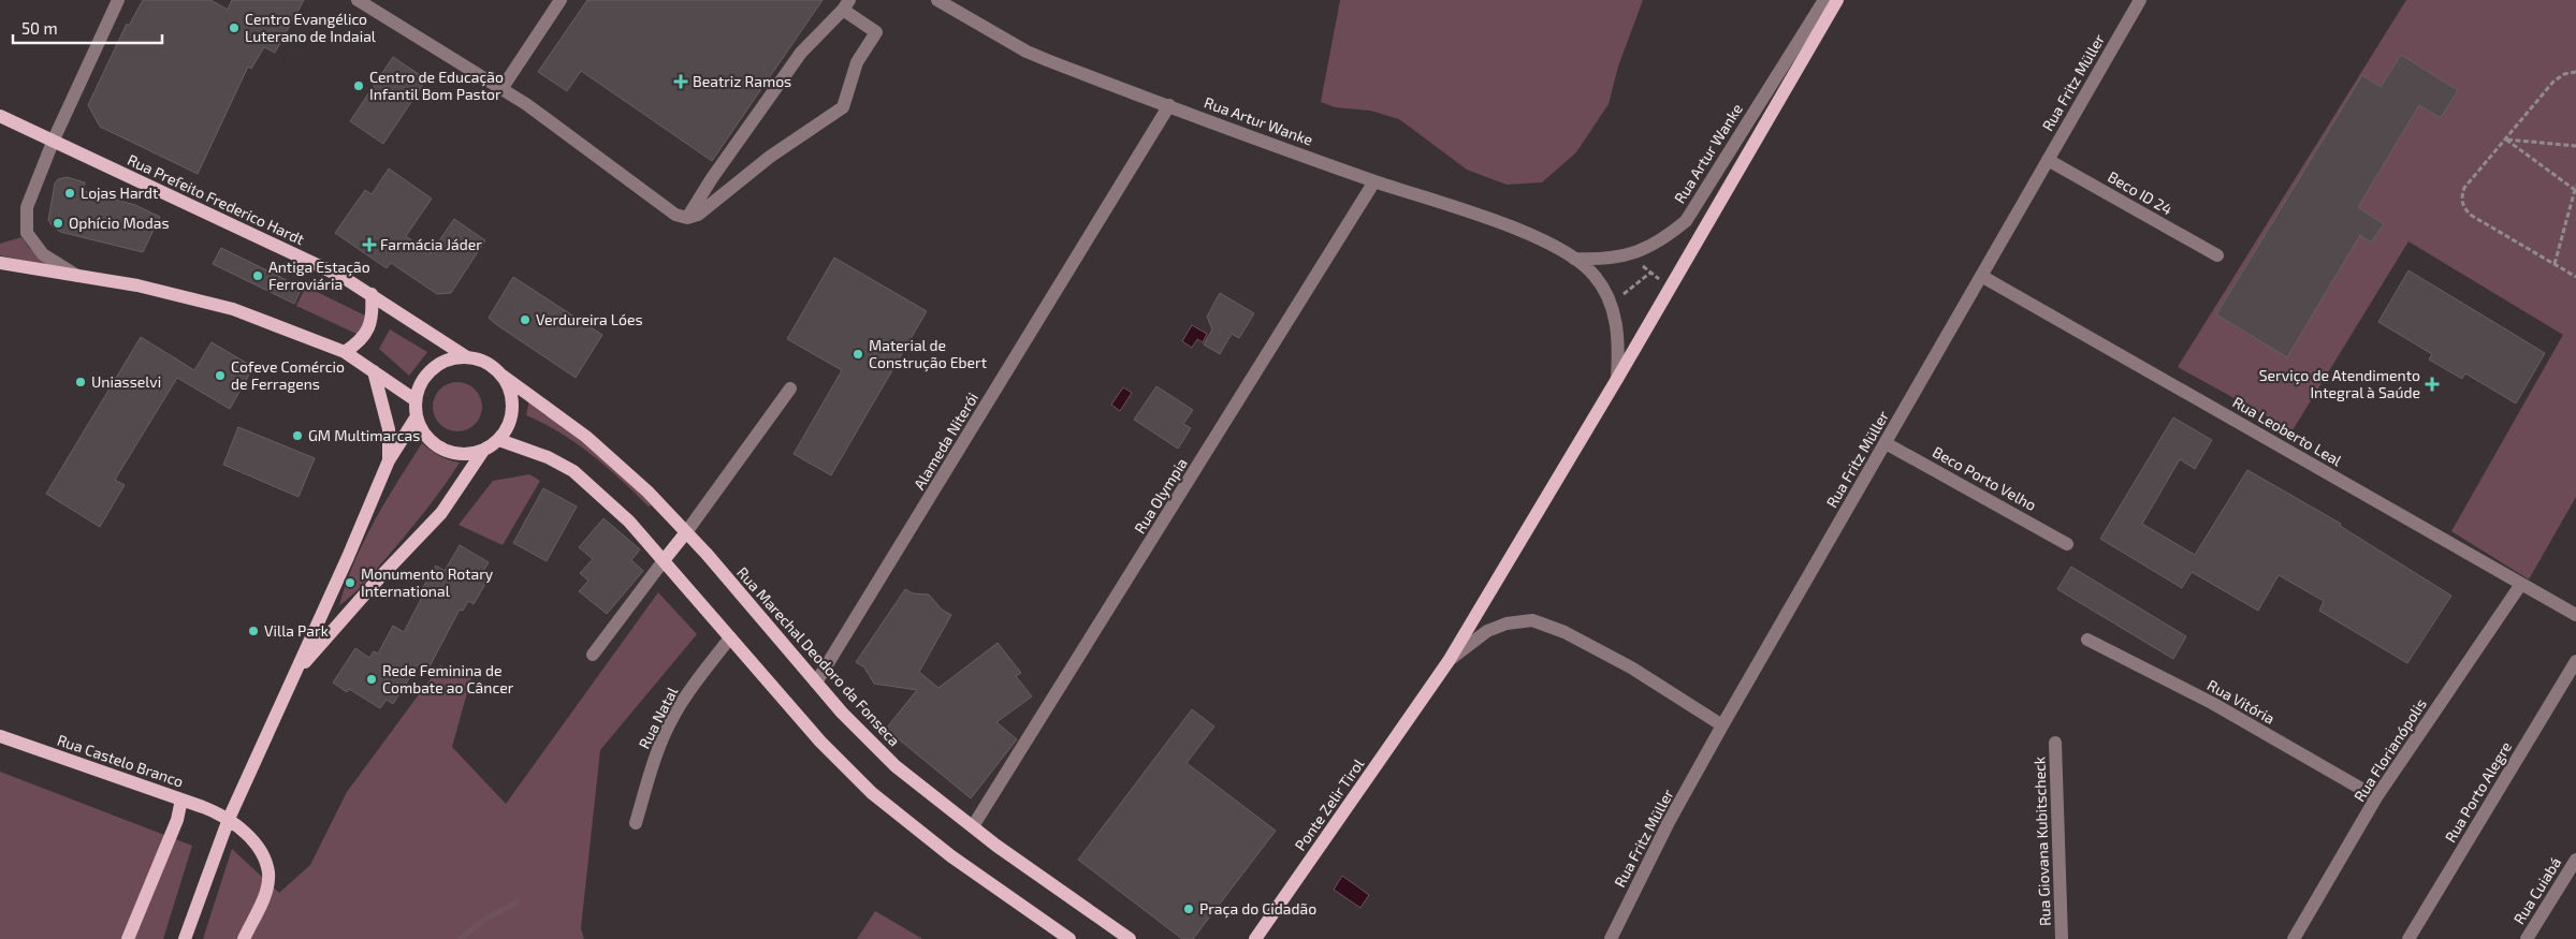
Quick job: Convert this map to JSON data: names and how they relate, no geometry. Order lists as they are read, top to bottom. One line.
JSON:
{"streets":{"main road":["Rua Prefeito Frederico Hardt","Rua Marechal Deodoro da Fonseca","Rua Castelo Branco","Ponte Zelir Tirol"],"street":["Rua Fritz Müller","Rua Artur Wanke","Beco ID 24","Rua Leoberto Leal","Alameda Niterói","Beco Porto Velho","Rua Olympia","Rua Vitória","Rua Natal","Rua Florianópolis","Rua Porto Alegre","Rua Giovana Kubitscheck","Rua Cuiabá"]},"crossings":[["Rua Fritz Müller","Beco ID 24"],["Rua Fritz Müller","Rua Leoberto Leal"],["Rua Fritz Müller","Beco Porto Velho"],["Rua Artur Wanke","Alameda Niterói"],["Rua Artur Wanke","Rua Olympia"],["Rua Artur Wanke","Ponte Zelir Tirol"],["Rua Prefeito Frederico Hardt","Rua Marechal Deodoro da Fonseca"],["Rua Leoberto Leal","Rua Florianópolis"],["Alameda Niterói","Rua Marechal Deodoro da Fonseca"],["Rua Olympia","Rua Marechal Deodoro da Fonseca"],["Rua Vitória","Rua Florianópolis"]],"places":{"other":["Centro Evangélico Luterano de Indaial","Centro de Educação Infantil Bom Pastor","Lojas Hardt","Ophício Modas","Antiga Estação Ferroviária","Verdureira Lóes","Material de Construção Ebert","Cofeve Comércio de Ferragens","Uniasselvi","GM Multimarcas","Monumento Rotary International","Villa Park","Rede Feminina de Combate ao Câncer","Praça do Cidadão"],"health":["Beatriz Ramos","Farmácia Jáder","Serviço de Atendimento Integral à Saúde"]},"scale_bar":"50 m"}
